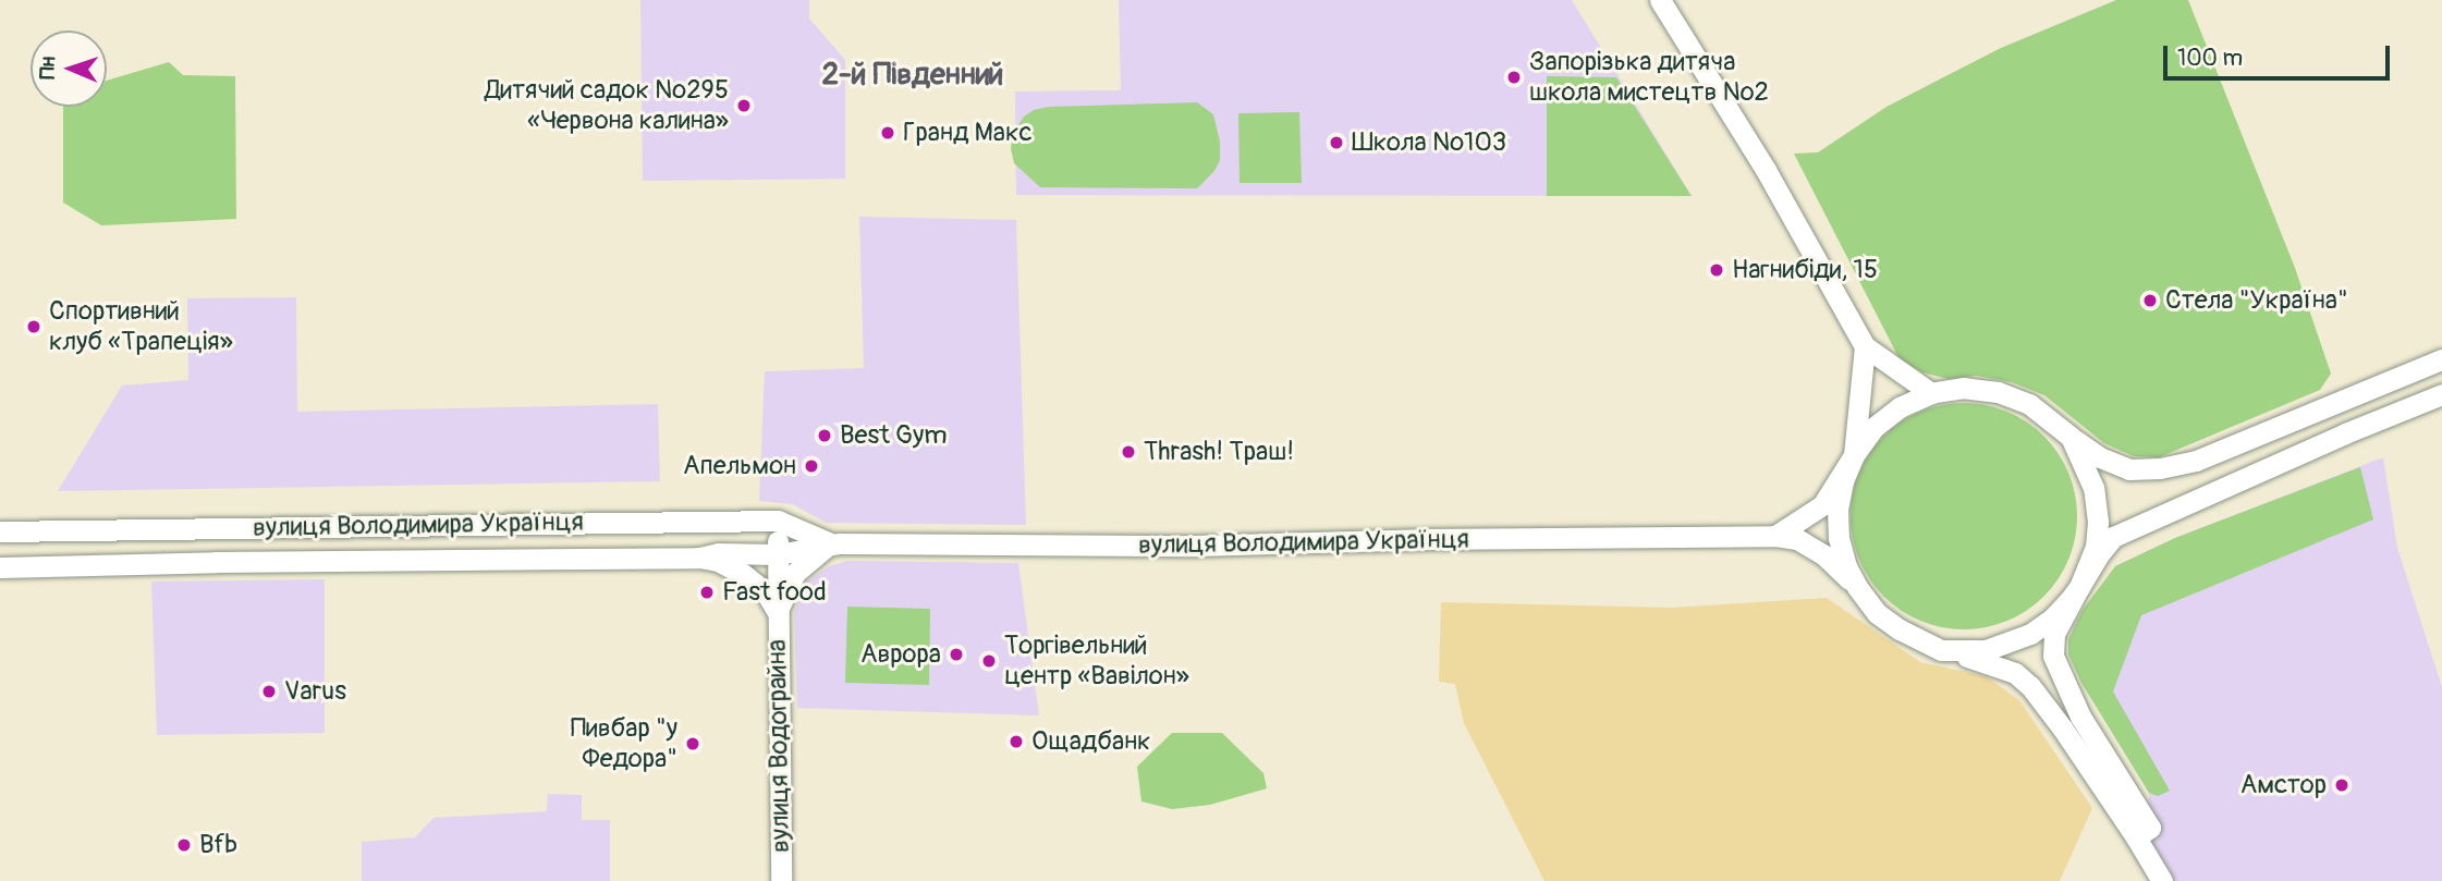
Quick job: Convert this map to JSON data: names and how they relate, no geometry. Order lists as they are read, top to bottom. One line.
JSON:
{"streets":{"street":["вулиця Володимира Українця","вулиця Водограйна"]},"crossings":[["вулиця Володимира Українця","вулиця Водограйна"]],"districts":["2-й Південний"],"places":["Запорізька дитяча школа мистецтв №2","Дитячий садок №295 «Червона калина»","Гранд Макс","Школа №103","Нагнибіди, 15","Стела \"Україна\"","Спортивний клуб «Трапеція»","Best Gym","Thrash! Траш!","Апельмон","Fast food","Аврора","Торгівельний центр «Вавілон»","Varus","Ощадбанк","Пивбар \"у Федора\"","Амстор","Bfb"],"scale_bar":"100 m","north":"left"}
